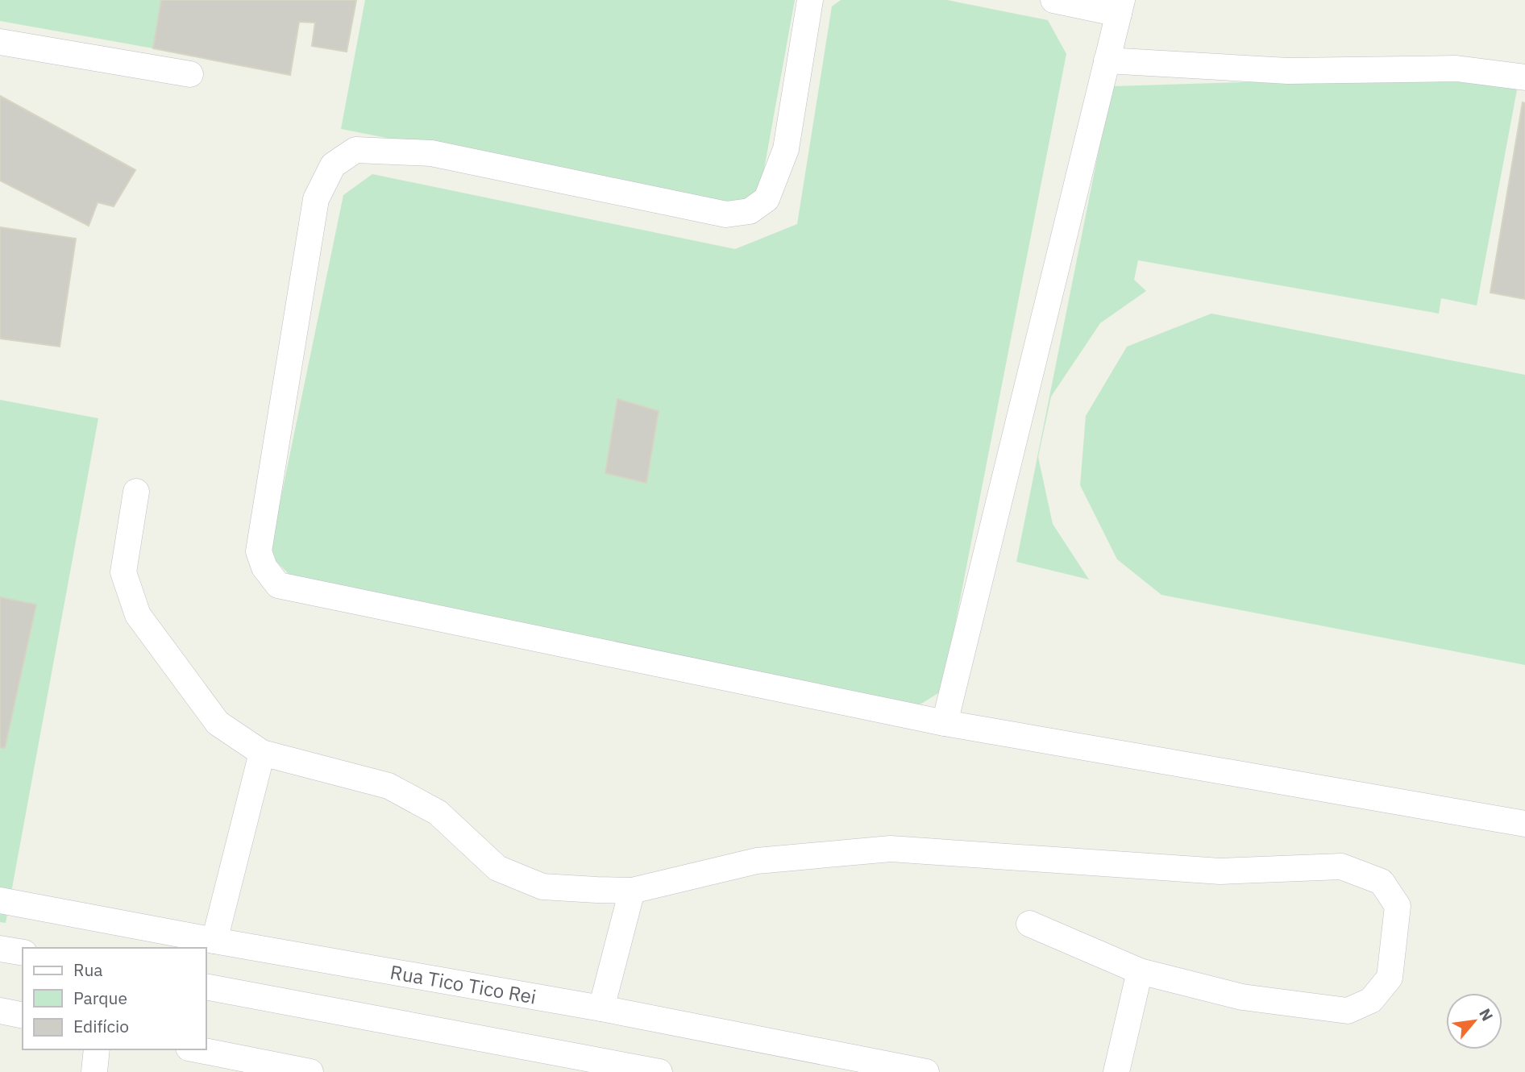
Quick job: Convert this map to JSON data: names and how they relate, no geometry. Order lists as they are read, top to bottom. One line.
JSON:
{"streets":{"street":["Rua Tico Tico Rei"]},"legend":["Rua","Parque","Edifício"],"north":"top right"}
